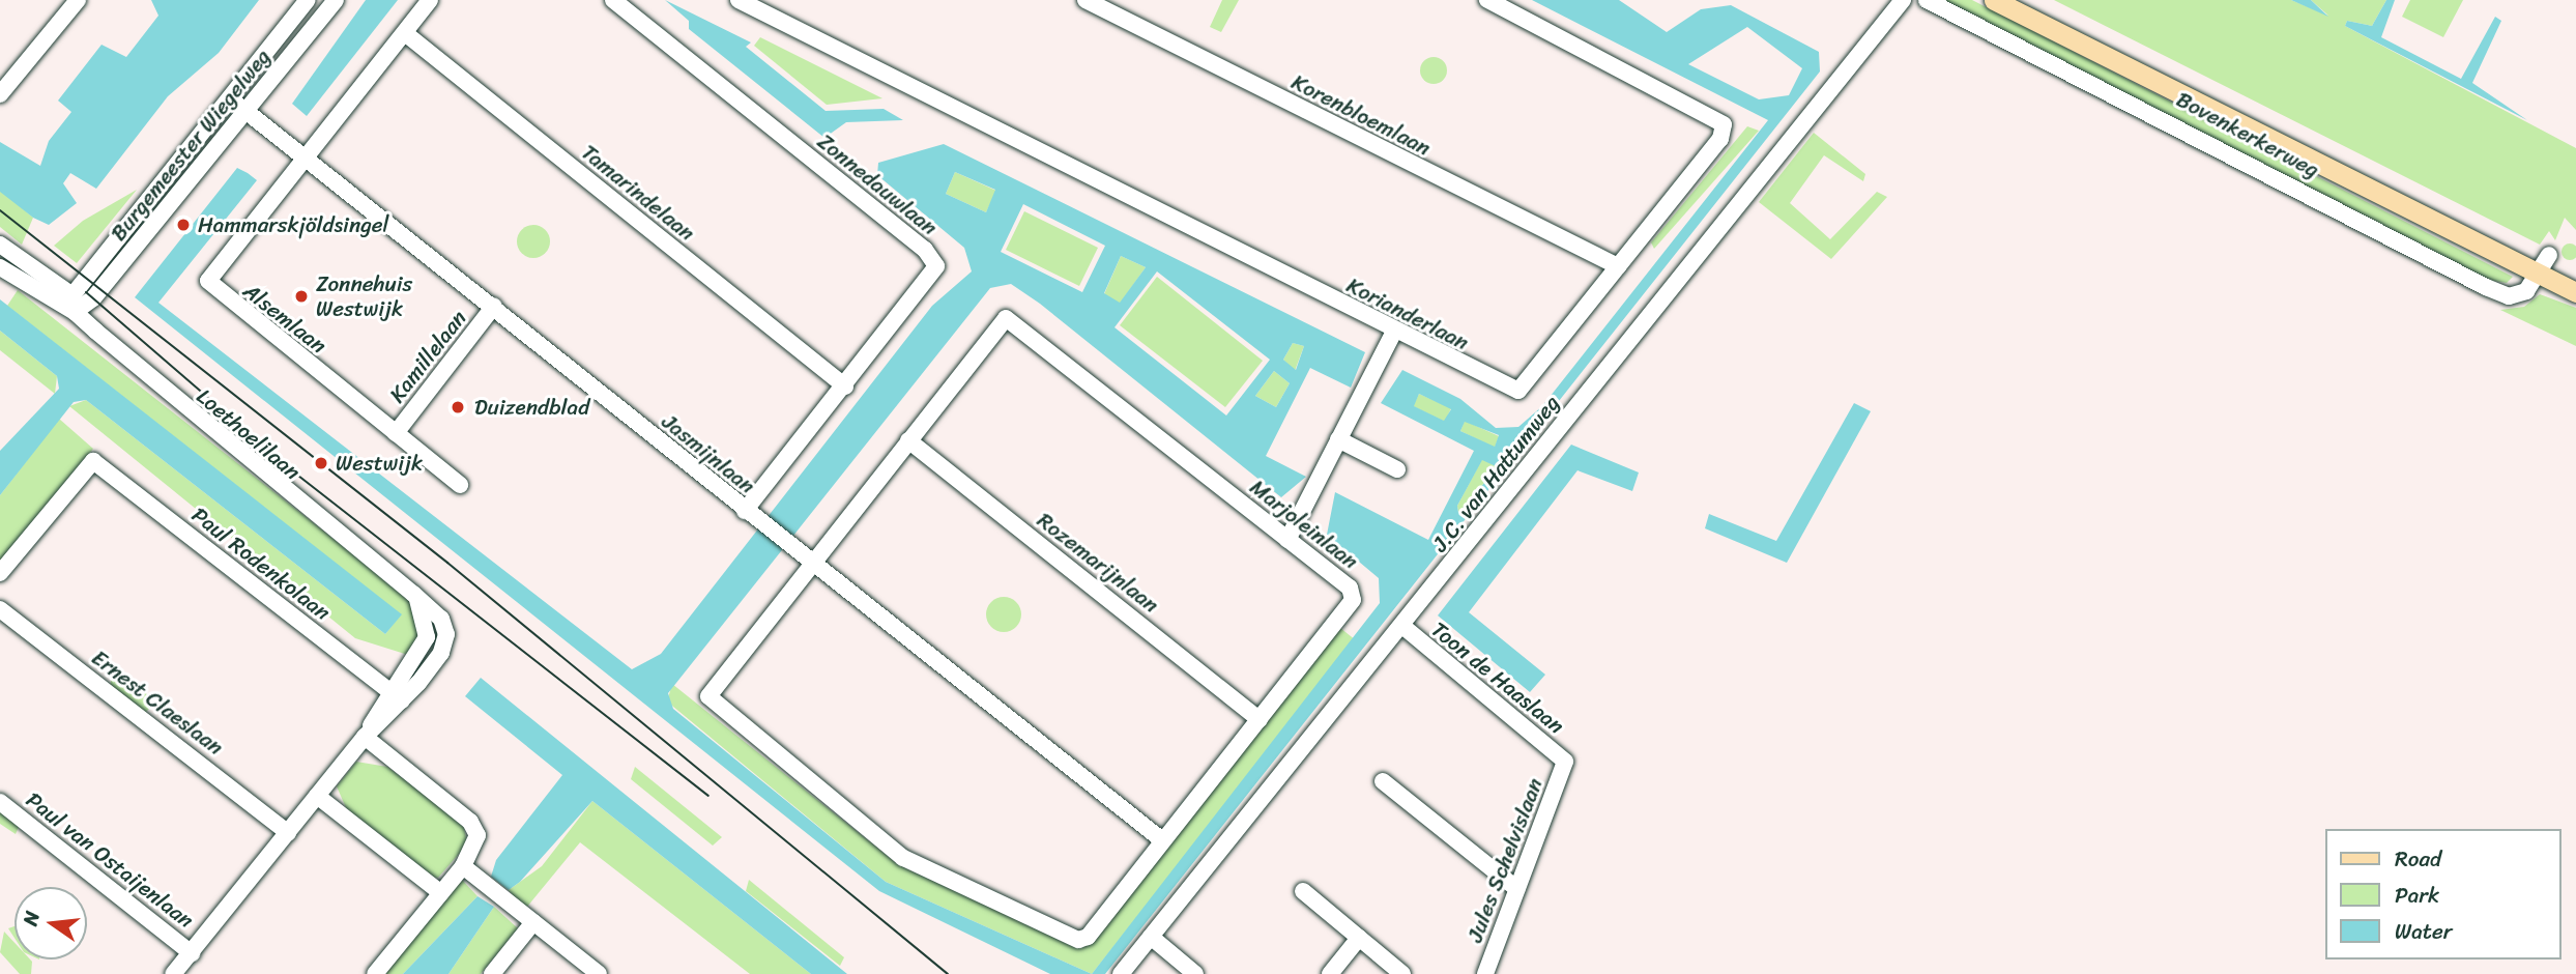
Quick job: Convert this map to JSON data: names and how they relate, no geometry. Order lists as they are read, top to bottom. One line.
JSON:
{"streets":{"main road":["Bovenkerkerweg"],"street":["Korenbloemlaan","Burgemeester Wiegelweg","Zonnedauwlaan","Tamarindelaan","Korianderlaan","Alsemlaan","Kamillelaan","Loethoelilaan","Jasmijnlaan","J.C. van Hattumweg","Marjoleinlaan","Rozemarijnlaan","Paul Rodenkolaan","Toon de Haaslaan","Ernest Claeslaan","Paul van Ostaijenlaan","Jules Schelvislaan"]},"crossings":[["Korenbloemlaan","Korianderlaan"],["Burgemeester Wiegelweg","Loethoelilaan"],["Burgemeester Wiegelweg","Jasmijnlaan"],["Zonnedauwlaan","Tamarindelaan"],["Zonnedauwlaan","Jasmijnlaan"],["Alsemlaan","Kamillelaan"],["Alsemlaan","Jasmijnlaan"],["Kamillelaan","Jasmijnlaan"],["Loethoelilaan","Paul Rodenkolaan"],["Loethoelilaan","Ernest Claeslaan"],["Loethoelilaan","Paul van Ostaijenlaan"],["Jasmijnlaan","Marjoleinlaan"],["J.C. van Hattumweg","Toon de Haaslaan"],["Marjoleinlaan","Rozemarijnlaan"],["Toon de Haaslaan","Jules Schelvislaan"]],"places":["Hammarskjöldsingel","Zonnehuis Westwijk","Duizendblad","Westwijk"],"legend":["Road","Park","Water"],"north":"left"}
